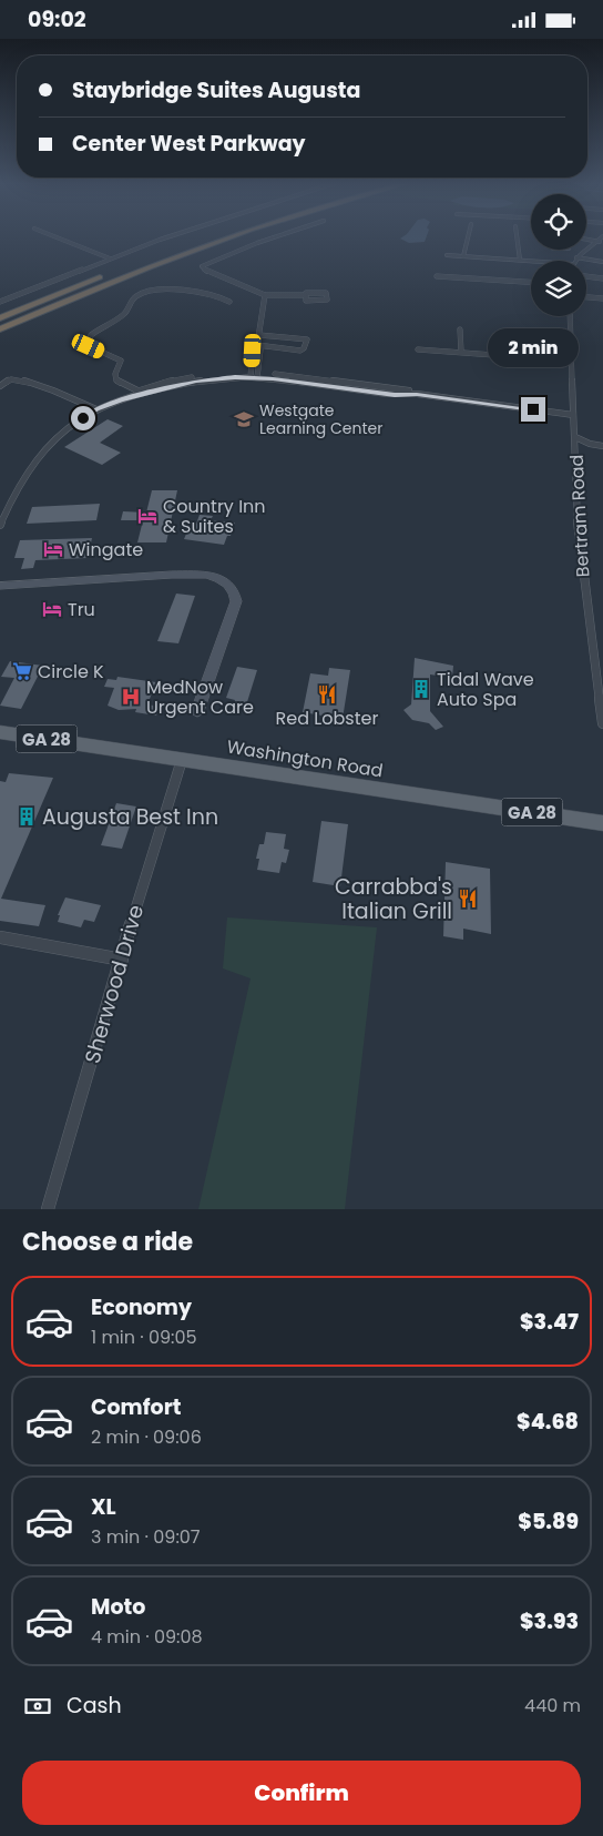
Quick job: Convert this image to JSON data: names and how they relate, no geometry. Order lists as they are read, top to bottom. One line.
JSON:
{"streets":{"main road":["GA 28","Washington Road"],"street":["Bertram Road","Sherwood Drive"]},"crossings":[["Washington Road","Sherwood Drive"]],"places":{"school or university":["Westgate Learning Center"],"hotel":["Country Inn & Suites","Wingate","Tru"],"supermarket":["Circle K"],"building":["Tidal Wave Auto Spa","Augusta Best Inn"],"restaurant":["Red Lobster","Carrabba's Italian Grill"],"hospital":["MedNow Urgent Care"]},"page":{"status":"09:02","banner":["Staybridge Suites Augusta","Center West Parkway"],"bubble":"2 min","heading":"Choose a ride","list":[{"name":"Economy","note":"1 min · 09:05","value":"$3.47"},{"name":"Comfort","note":"2 min · 09:06","value":"$4.68"},{"name":"XL","note":"3 min · 09:07","value":"$5.89"},{"name":"Moto","note":"4 min · 09:08","value":"$3.93"}],"pay":["Cash","440 m"],"buttons":"Confirm"}}
